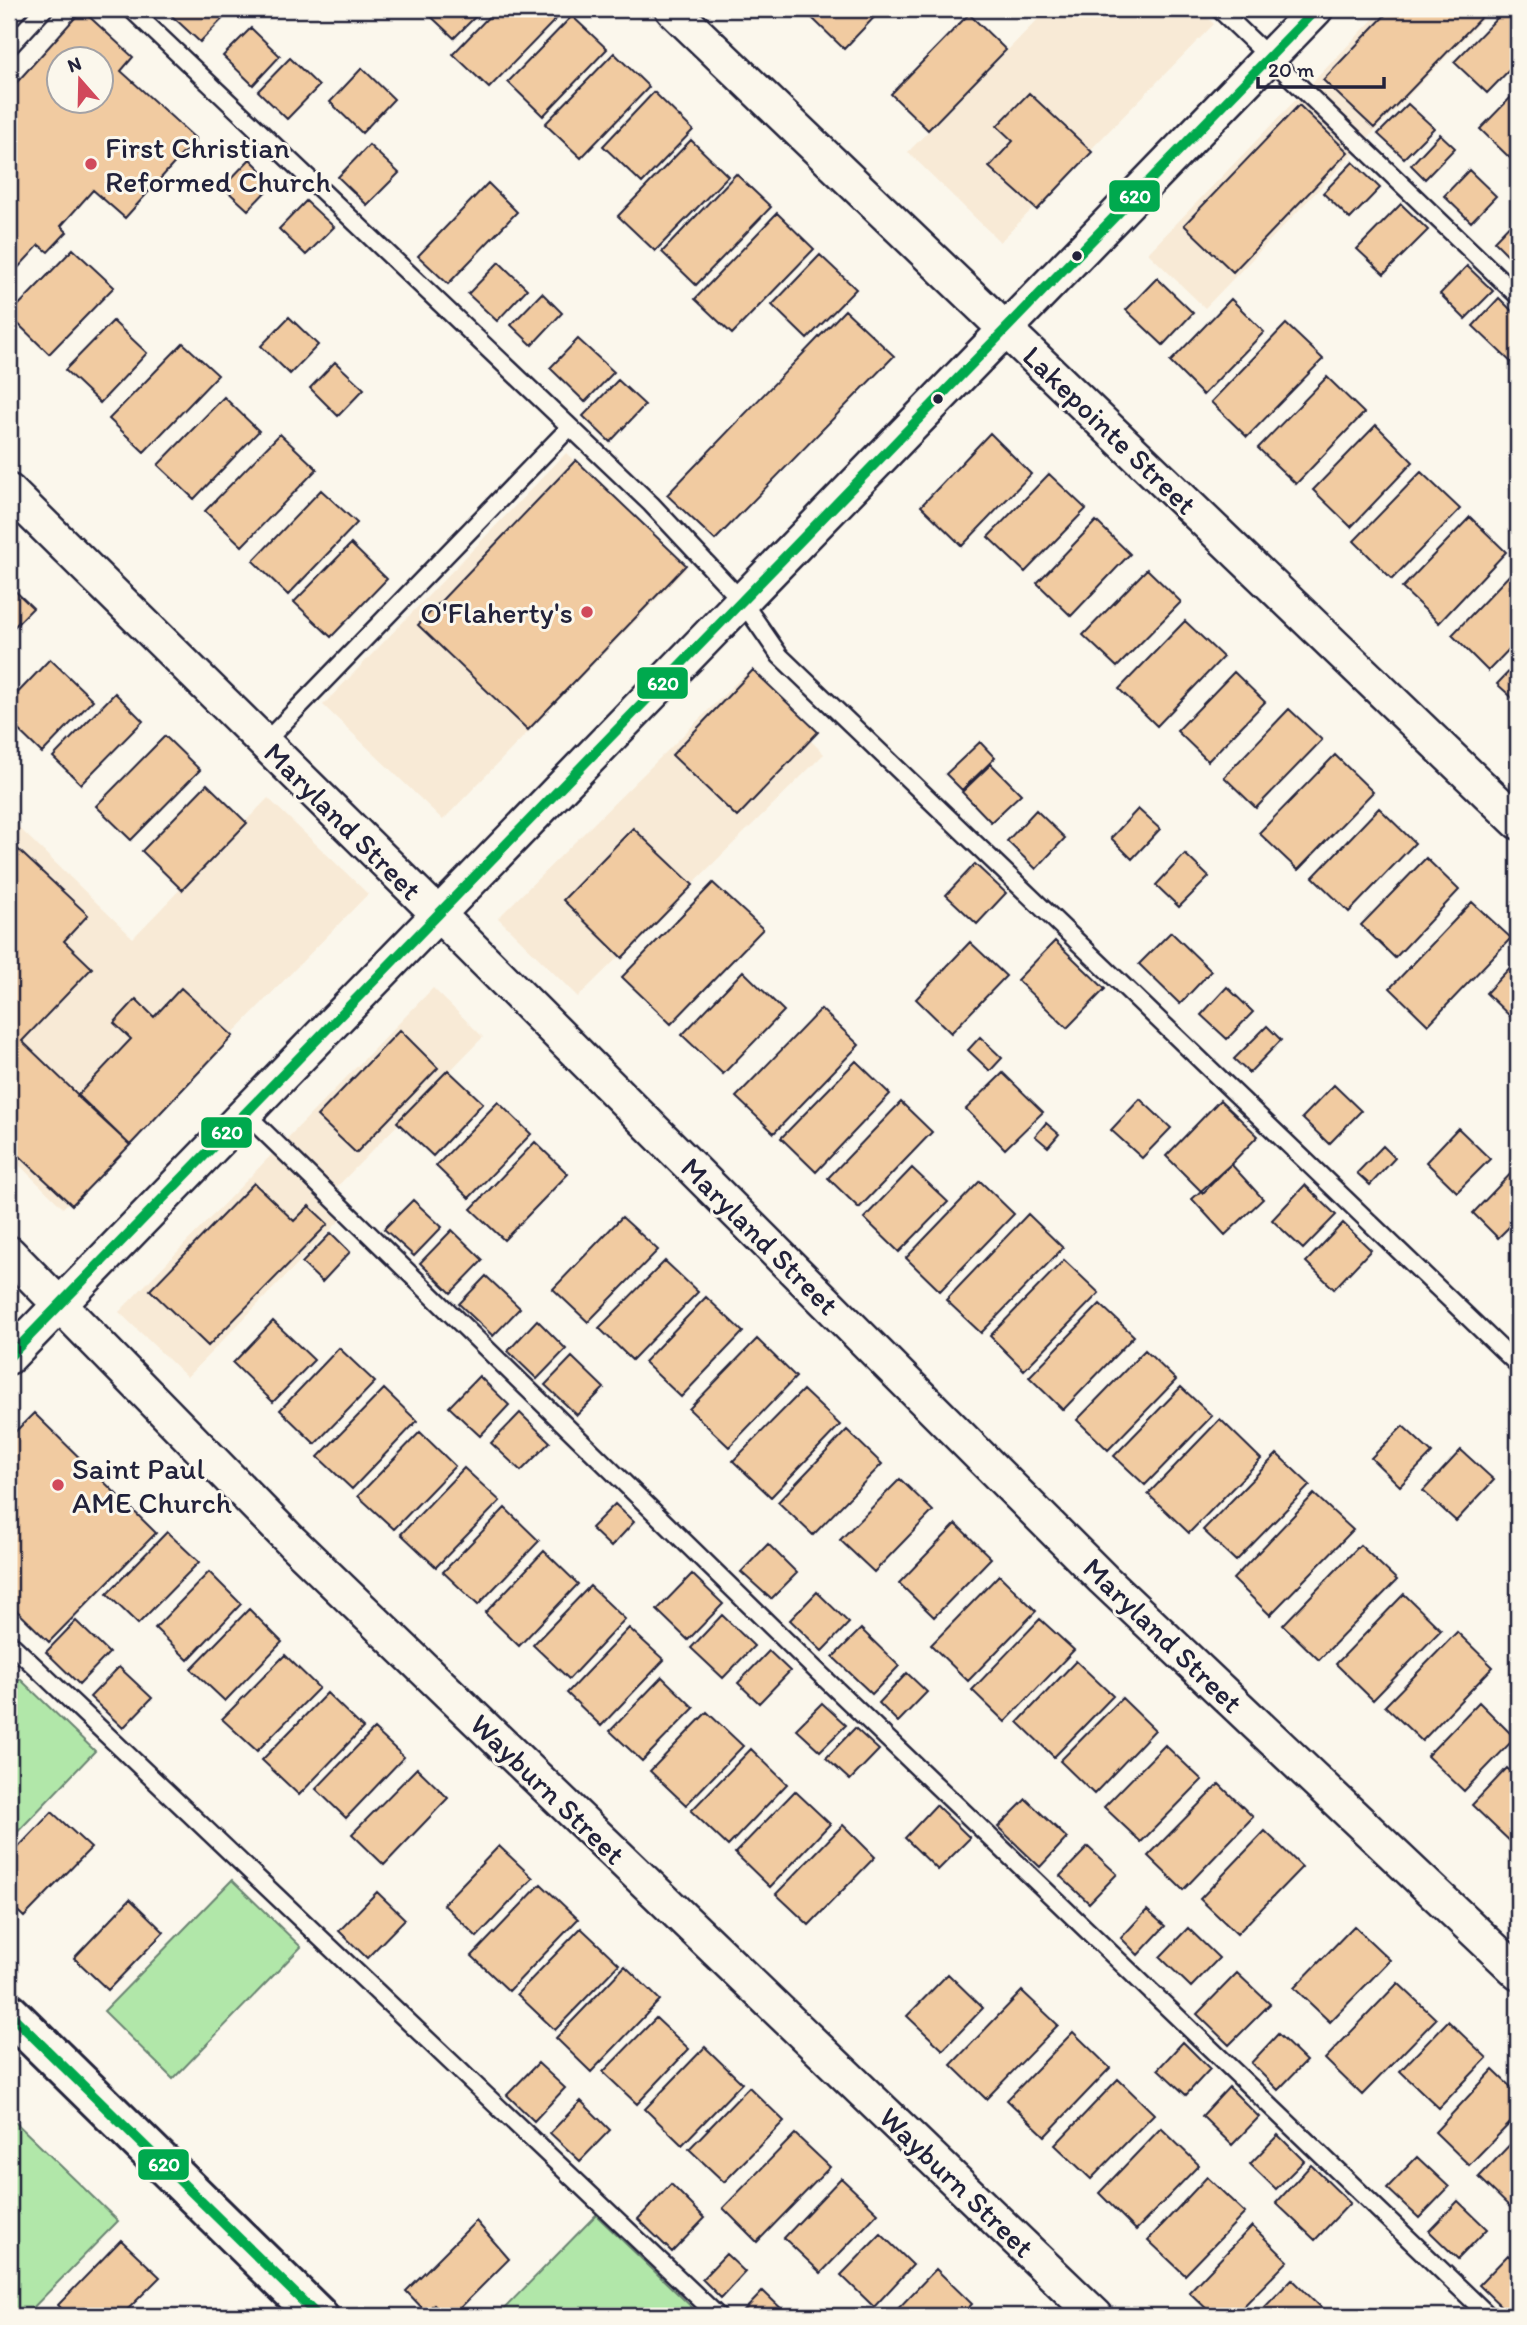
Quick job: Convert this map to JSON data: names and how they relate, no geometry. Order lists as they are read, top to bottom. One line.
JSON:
{"streets":{"street":["Lakepointe Street","Maryland Street","Wayburn Street"]},"places":["First Christian Reformed Church","O'Flaherty's","Saint Paul AME Church"],"lines":["transit line 620"],"scale_bar":"20 m","north":"top"}
